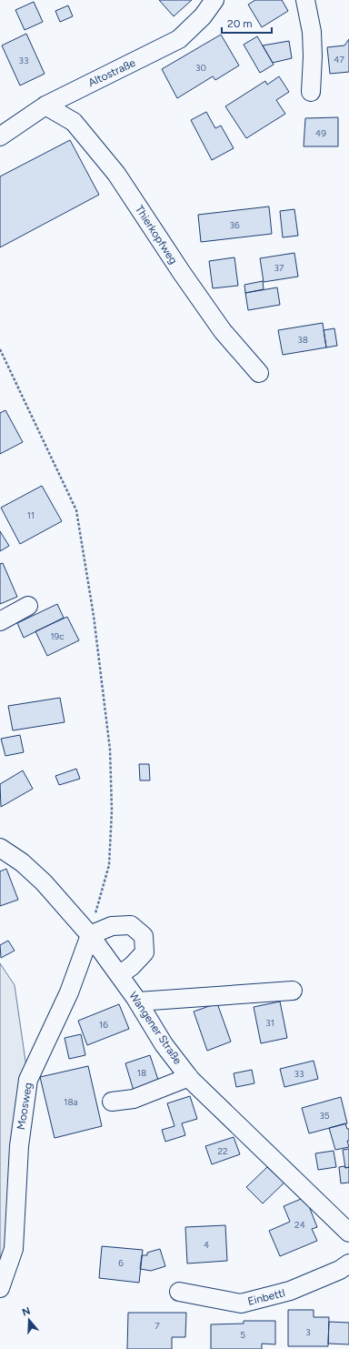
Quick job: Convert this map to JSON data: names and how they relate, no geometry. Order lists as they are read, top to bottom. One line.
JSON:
{"streets":{"street":["Altostraße","Thierkopfweg","Wangener Straße","Moosweg","Einbettl"]},"crossings":[["Altostraße","Thierkopfweg"],["Wangener Straße","Moosweg"]],"house_numbers":["47","33","30","49","36","37","38","11","19c","31","16","18","33","18a","35","22","24","4","6","7","3","5"],"scale_bar":"20 m","north":"top"}
